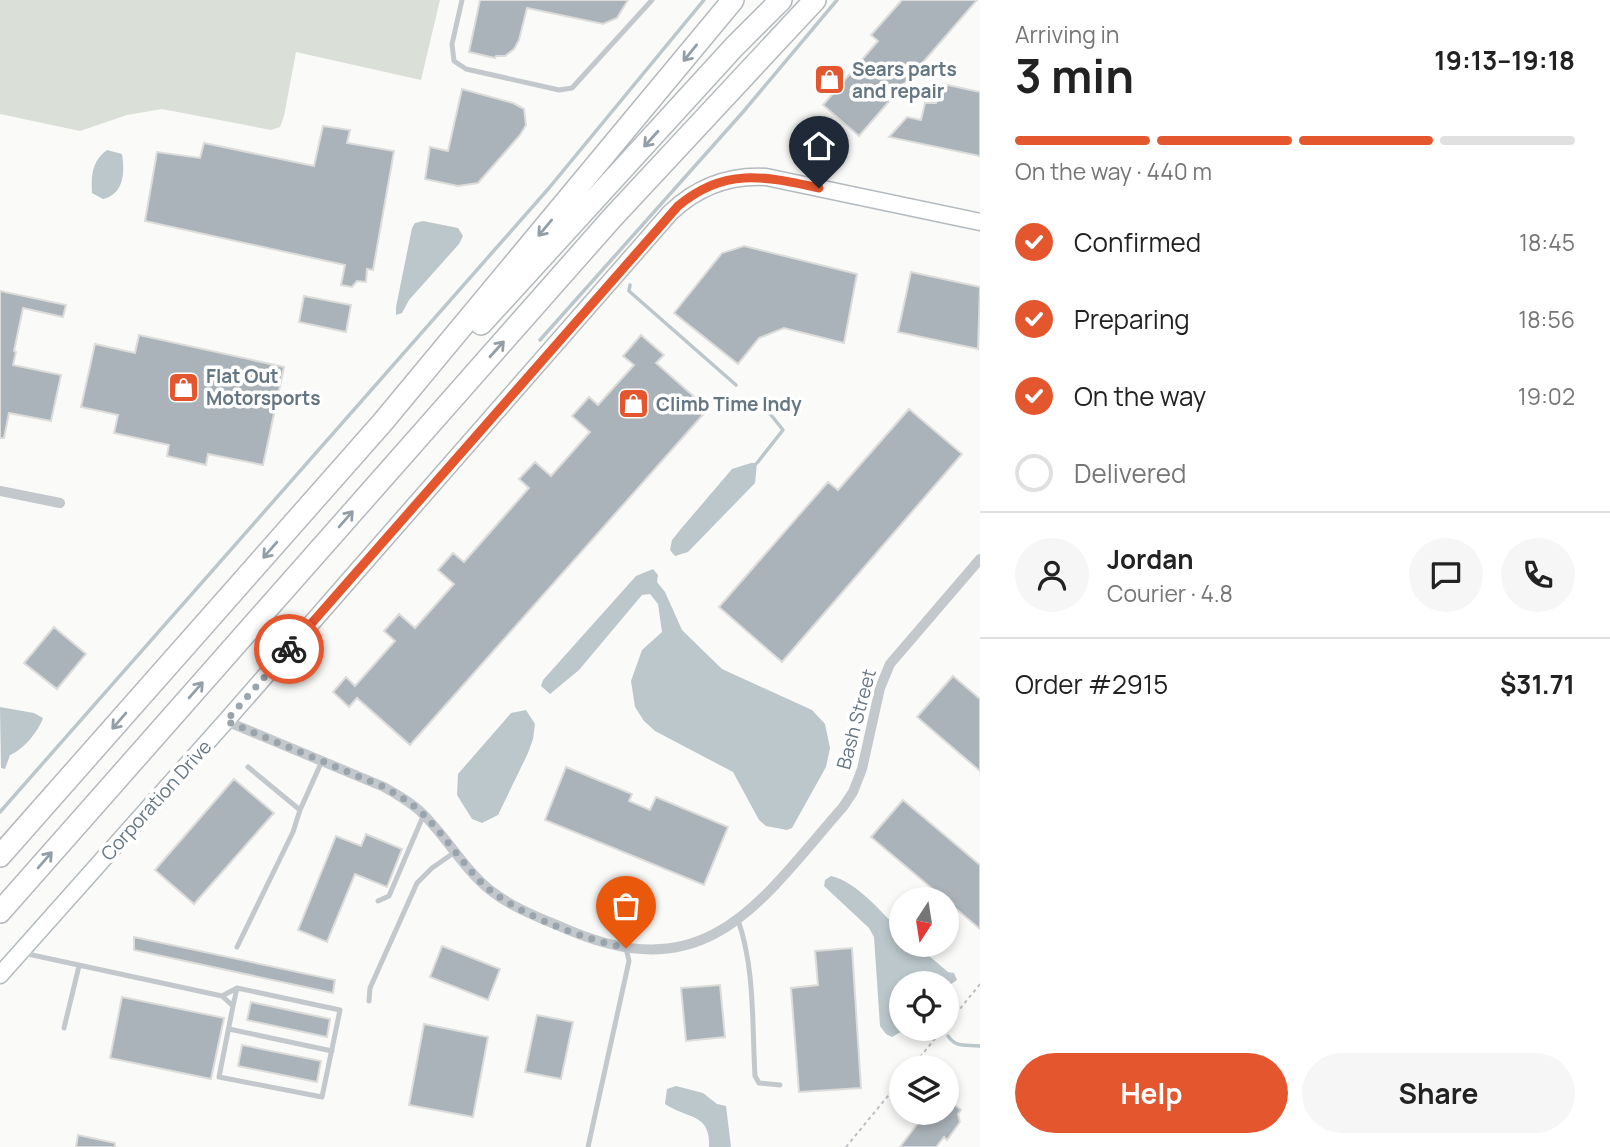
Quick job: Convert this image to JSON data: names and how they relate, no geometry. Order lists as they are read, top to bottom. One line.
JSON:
{"streets":{"street":["Bash Street","Corporation Drive"]},"crossings":[["Bash Street","Corporation Drive"]],"places":{"shop":["Sears parts and repair","Flat Out Motorsports","Climb Time Indy"]},"north":"bottom","page":{"heading":["3 min","Arriving in","19:13–19:18"],"panel":["Jordan","Courier · 4.8","Order #2915","$31.71"],"bar":"On the way · 440 m","list":[["Confirmed","18:45"],["Preparing","18:56"],["On the way","19:02"],"Delivered"],"buttons":["Help","Share"]}}
